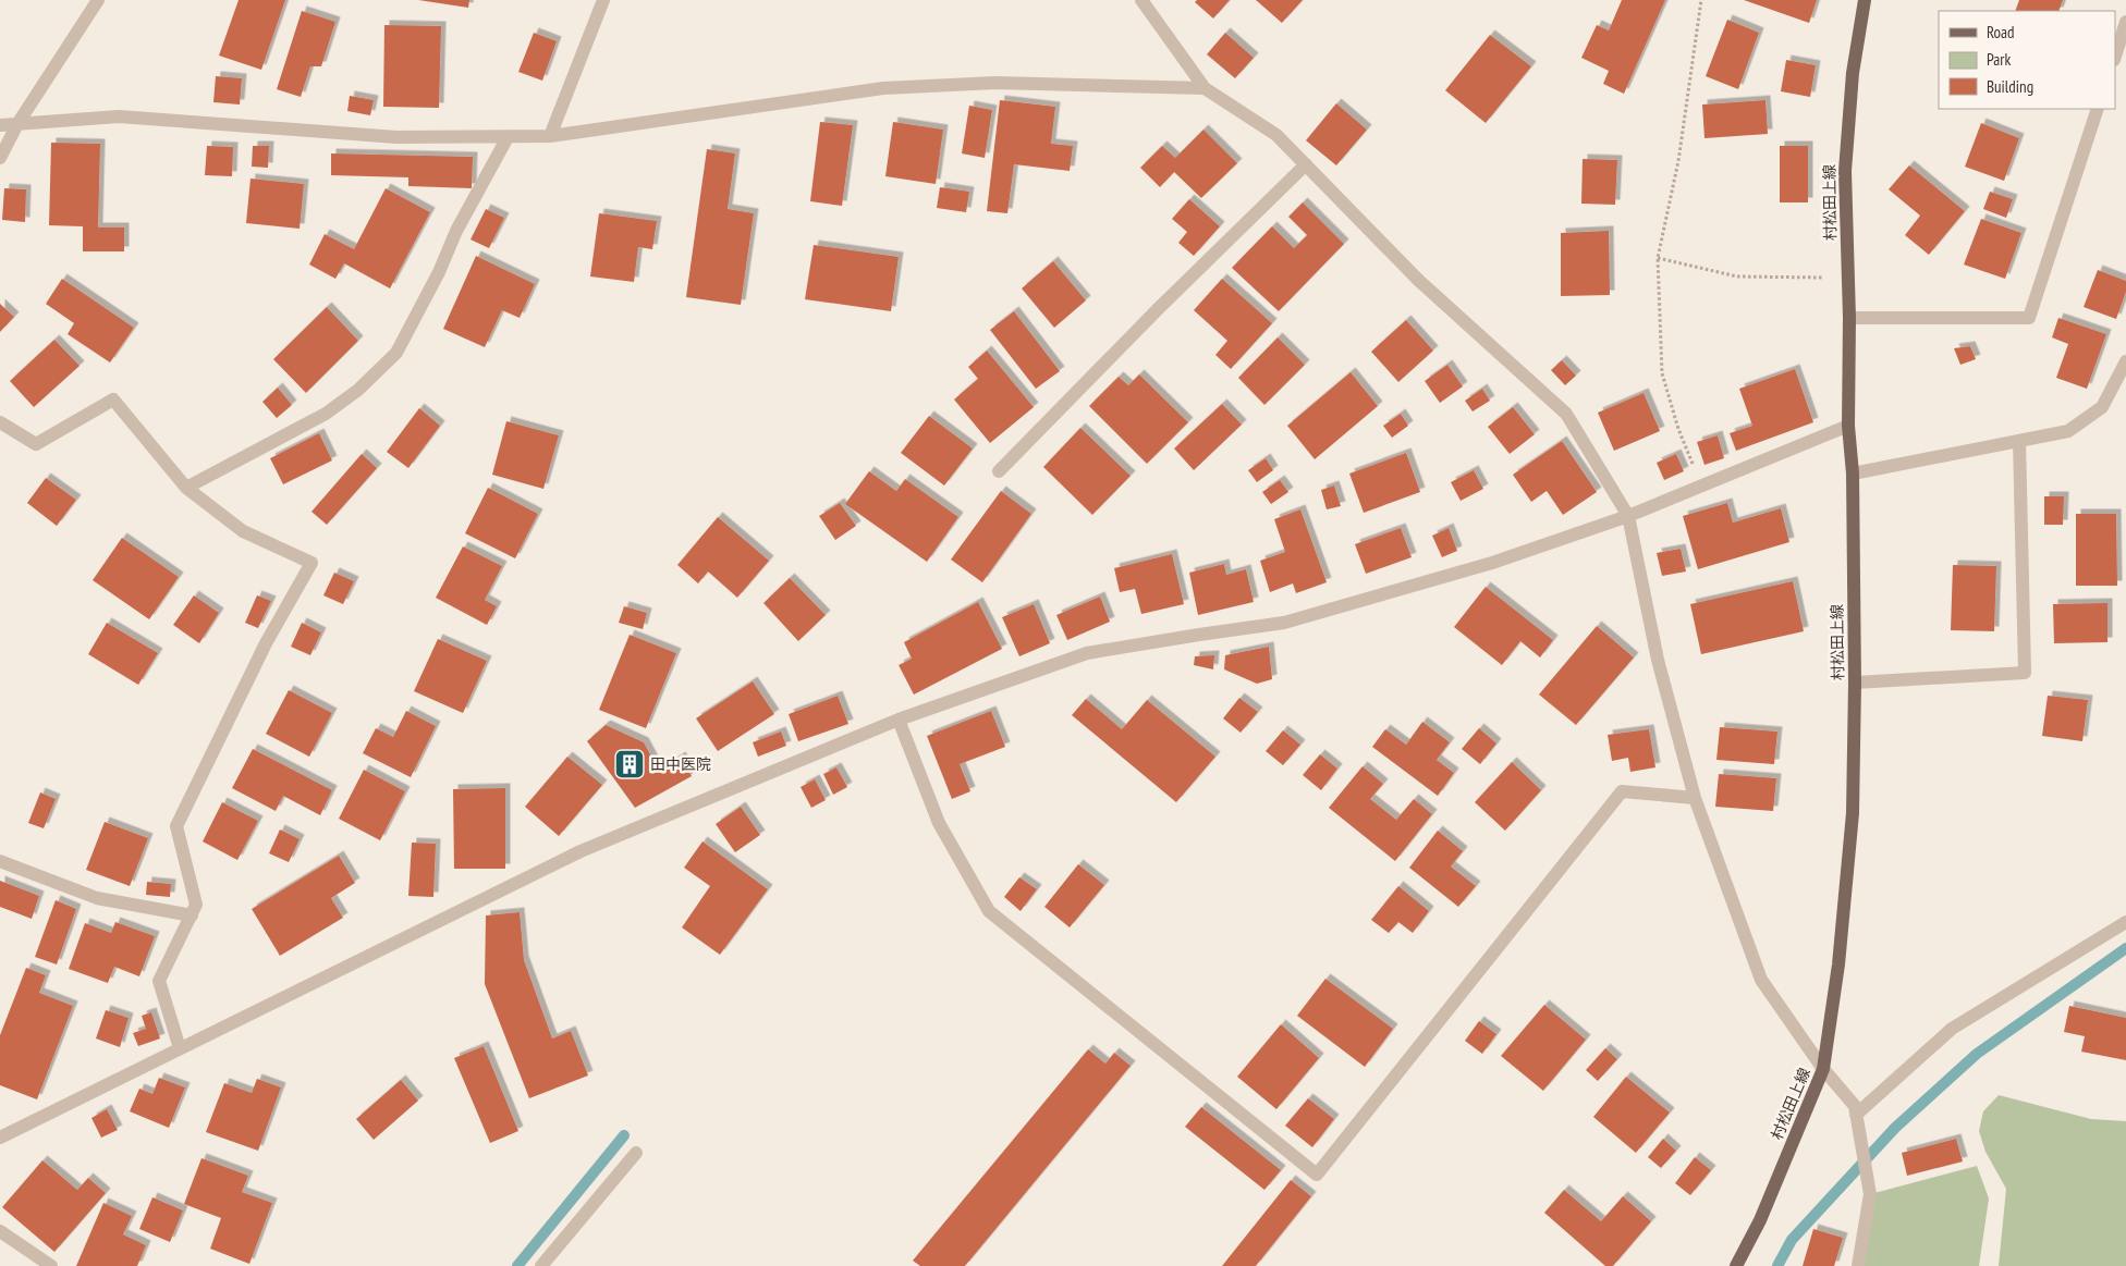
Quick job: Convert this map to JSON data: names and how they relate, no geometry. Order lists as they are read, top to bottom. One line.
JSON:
{"streets":{"main road":["村松田上線"]},"places":{"building":["田中医院"]},"legend":["Road","Park","Building"]}
